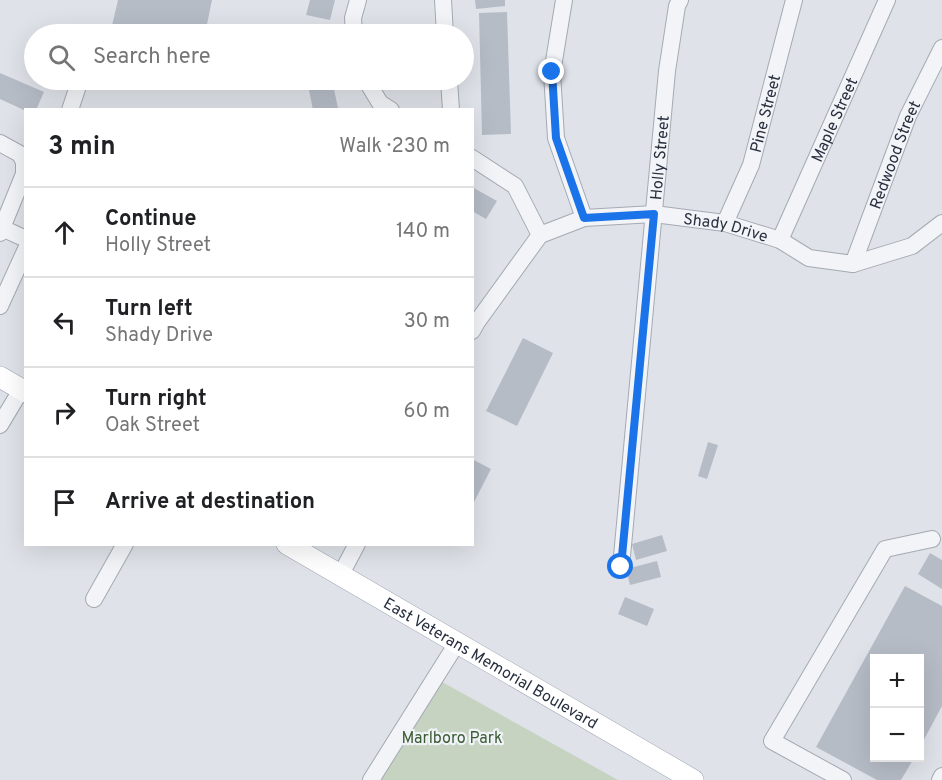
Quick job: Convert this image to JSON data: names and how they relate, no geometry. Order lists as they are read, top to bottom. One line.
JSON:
{"streets":{"main road":["East Veterans Memorial Boulevard"],"street":["Pine Street","Maple Street","Redwood Street","Holly Street","Shady Drive"]},"crossings":[["Pine Street","Shady Drive"],["Maple Street","Shady Drive"],["Redwood Street","Shady Drive"],["Holly Street","Shady Drive"]],"parks":["Marlboro Park"],"page":{"search":"Search here","heading":["3 min","Walk · 230 m"],"list":[["Continue","Holly Street","140 m"],["Turn left","Shady Drive","30 m"],["Turn right","Oak Street","60 m"],"Arrive at destination"],"map_buttons":["+","−"]}}
